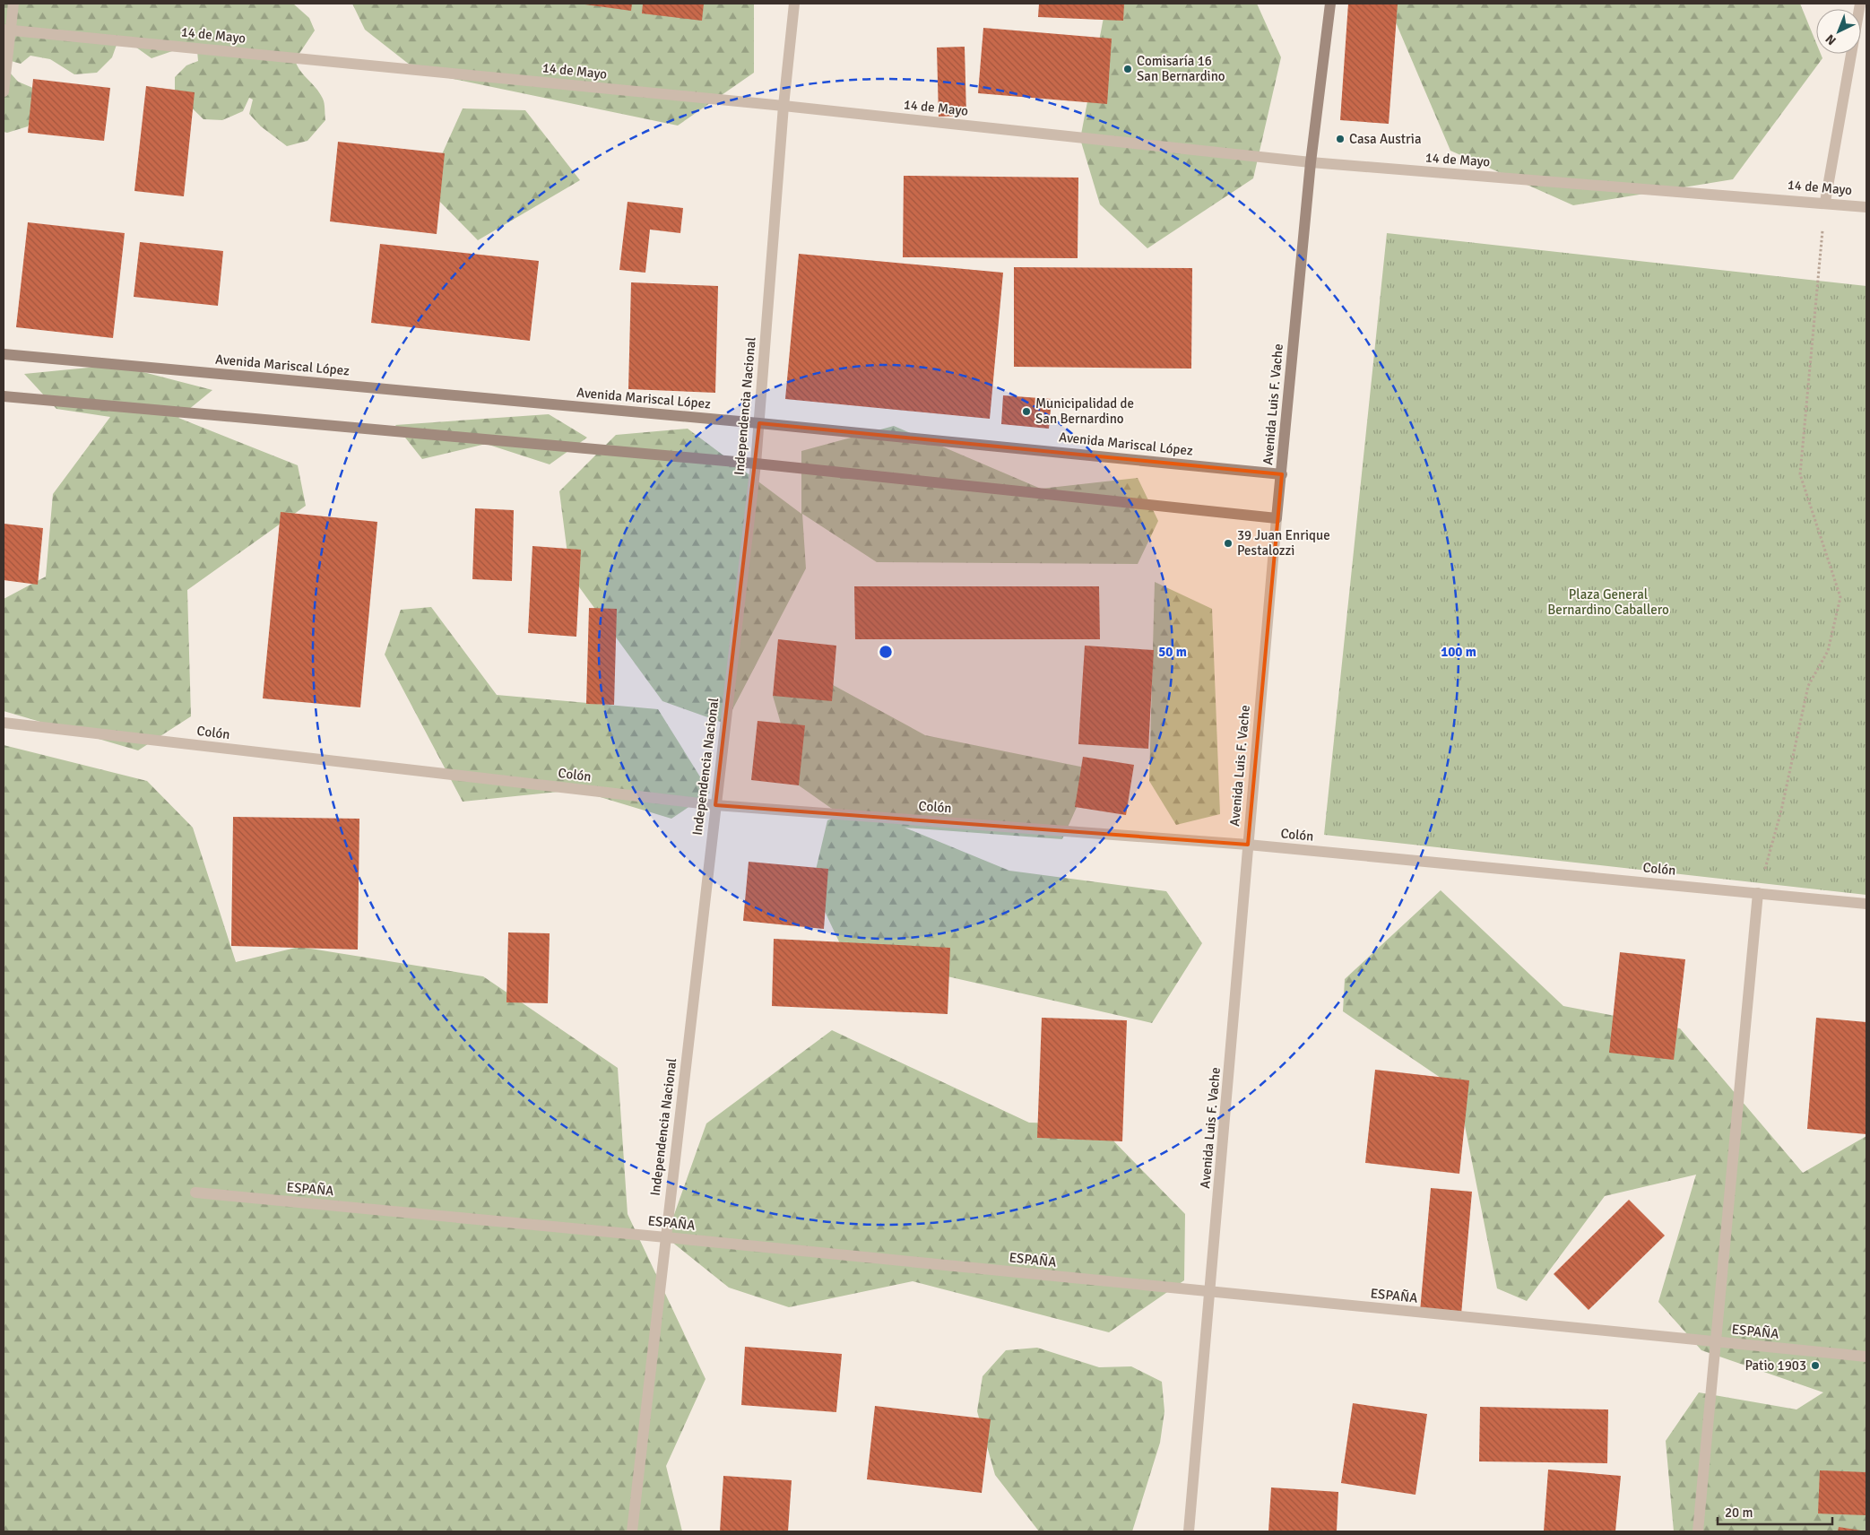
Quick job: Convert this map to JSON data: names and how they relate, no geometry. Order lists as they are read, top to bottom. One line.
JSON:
{"streets":{"street":["14 de Mayo","Avenida Mariscal López","Avenida Luis F. Vache","Independencia Nacional","Colón","ESPAÑA"]},"crossings":[["14 de Mayo","Avenida Luis F. Vache"],["14 de Mayo","Independencia Nacional"],["Avenida Mariscal López","Avenida Luis F. Vache"],["Avenida Mariscal López","Independencia Nacional"],["Avenida Luis F. Vache","Colón"],["Avenida Luis F. Vache","ESPAÑA"],["Independencia Nacional","Colón"],["Independencia Nacional","ESPAÑA"]],"parks":["Plaza General Bernardino Caballero"],"places":["Comisaría 16 San Bernardino","Casa Austria","Municipalidad de San Bernardino","39 Juan Enrique Pestalozzi","Patio 1903"],"scale_bar":"20 m","north":"bottom left","rings":["50 m","100 m"]}
